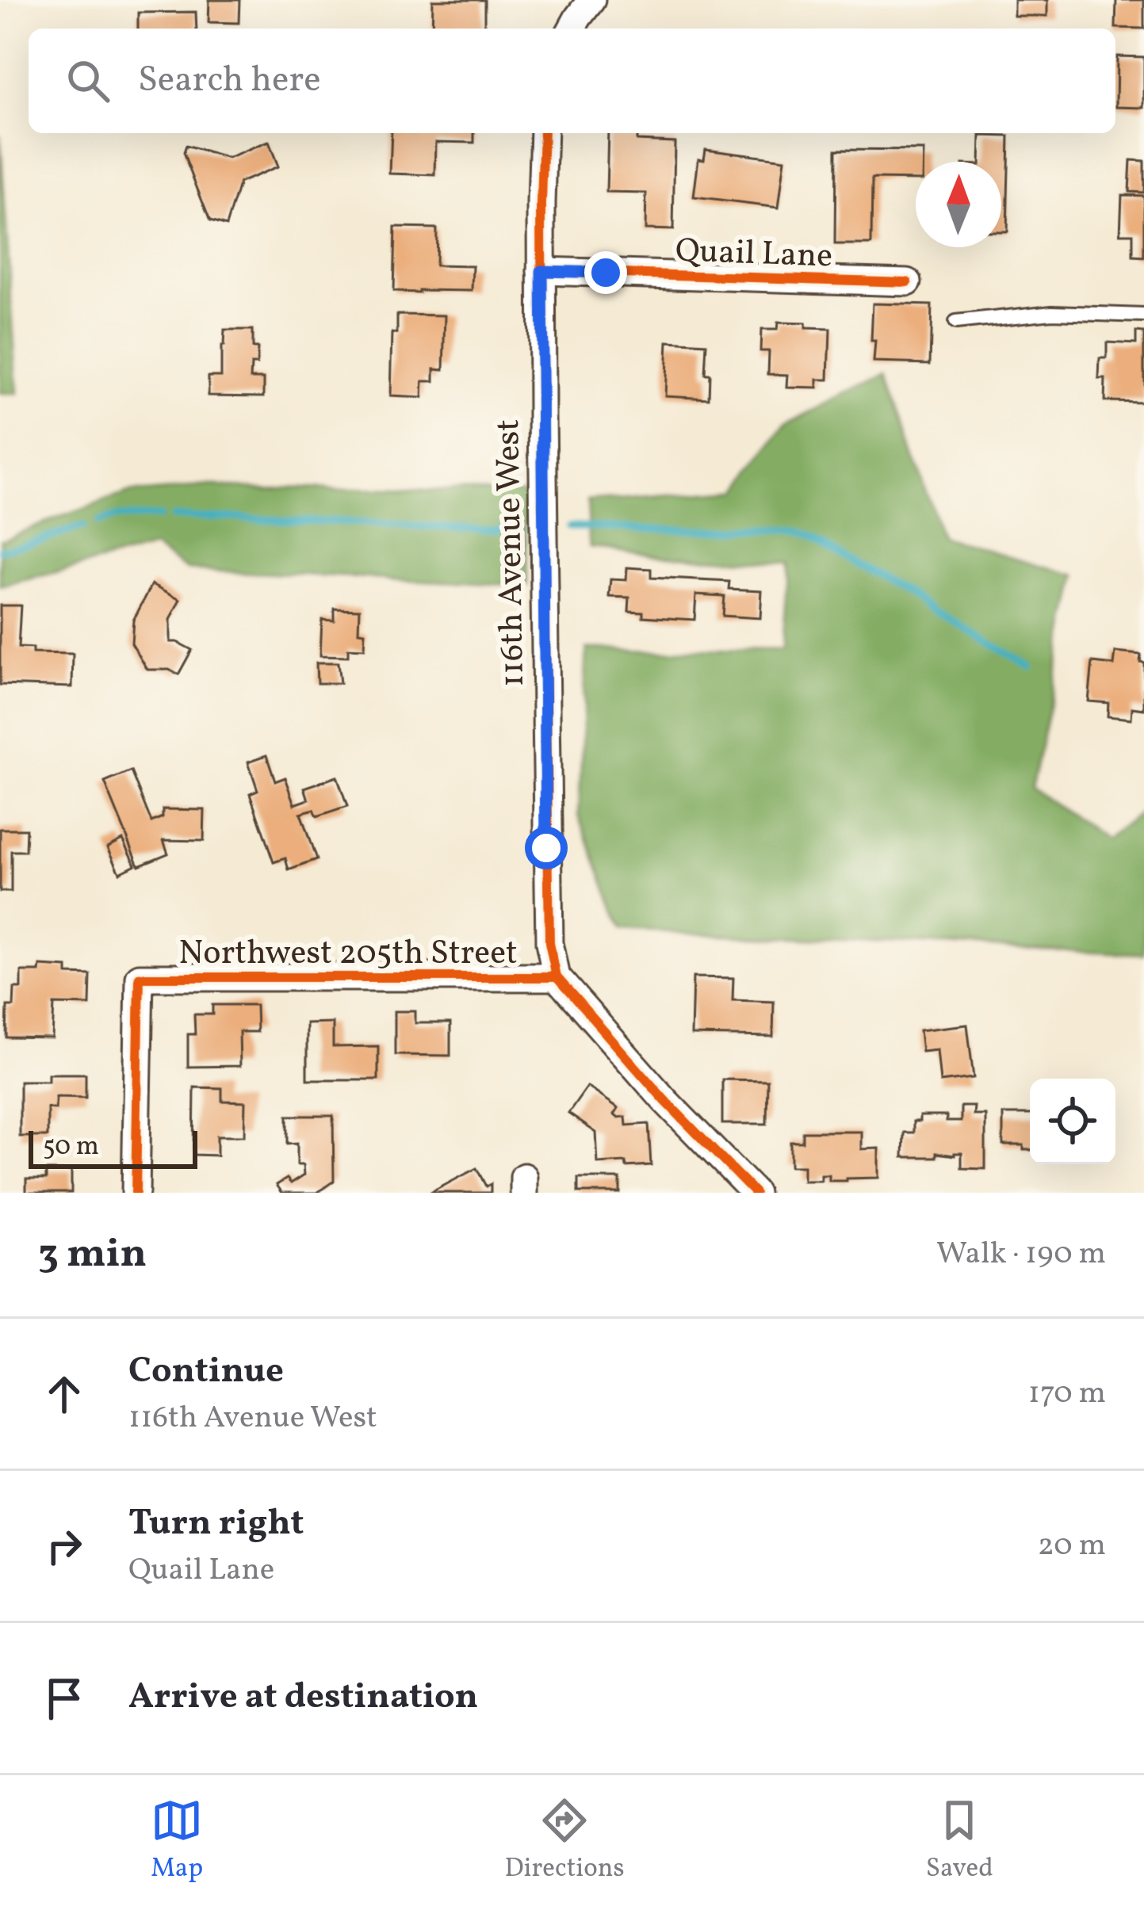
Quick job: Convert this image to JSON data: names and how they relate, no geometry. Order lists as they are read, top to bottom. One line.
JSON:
{"streets":{"street":["Quail Lane","116th Avenue West","Northwest 205th Street"]},"crossings":[["Quail Lane","116th Avenue West"],["116th Avenue West","Northwest 205th Street"]],"scale_bar":"50 m","north":"top","page":{"search":"Search here","scale":"50 m","heading":["3 min","Walk · 190 m"],"list":[["Continue","116th Avenue West","170 m"],["Turn right","Quail Lane","20 m"],"Arrive at destination"],"nav":["Map","Directions","Saved"]}}
